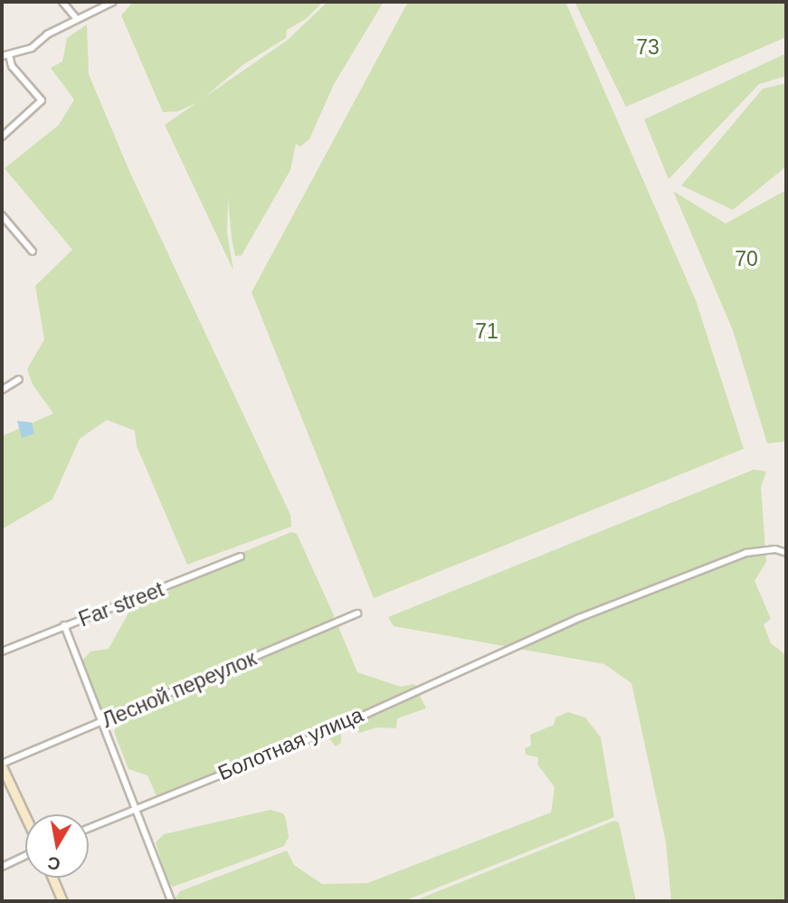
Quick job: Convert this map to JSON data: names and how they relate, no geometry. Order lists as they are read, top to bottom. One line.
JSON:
{"streets":{"street":["Far street","Лесной переулок","Болотная улица"]},"parks":["73","70","71"],"north":"bottom"}
